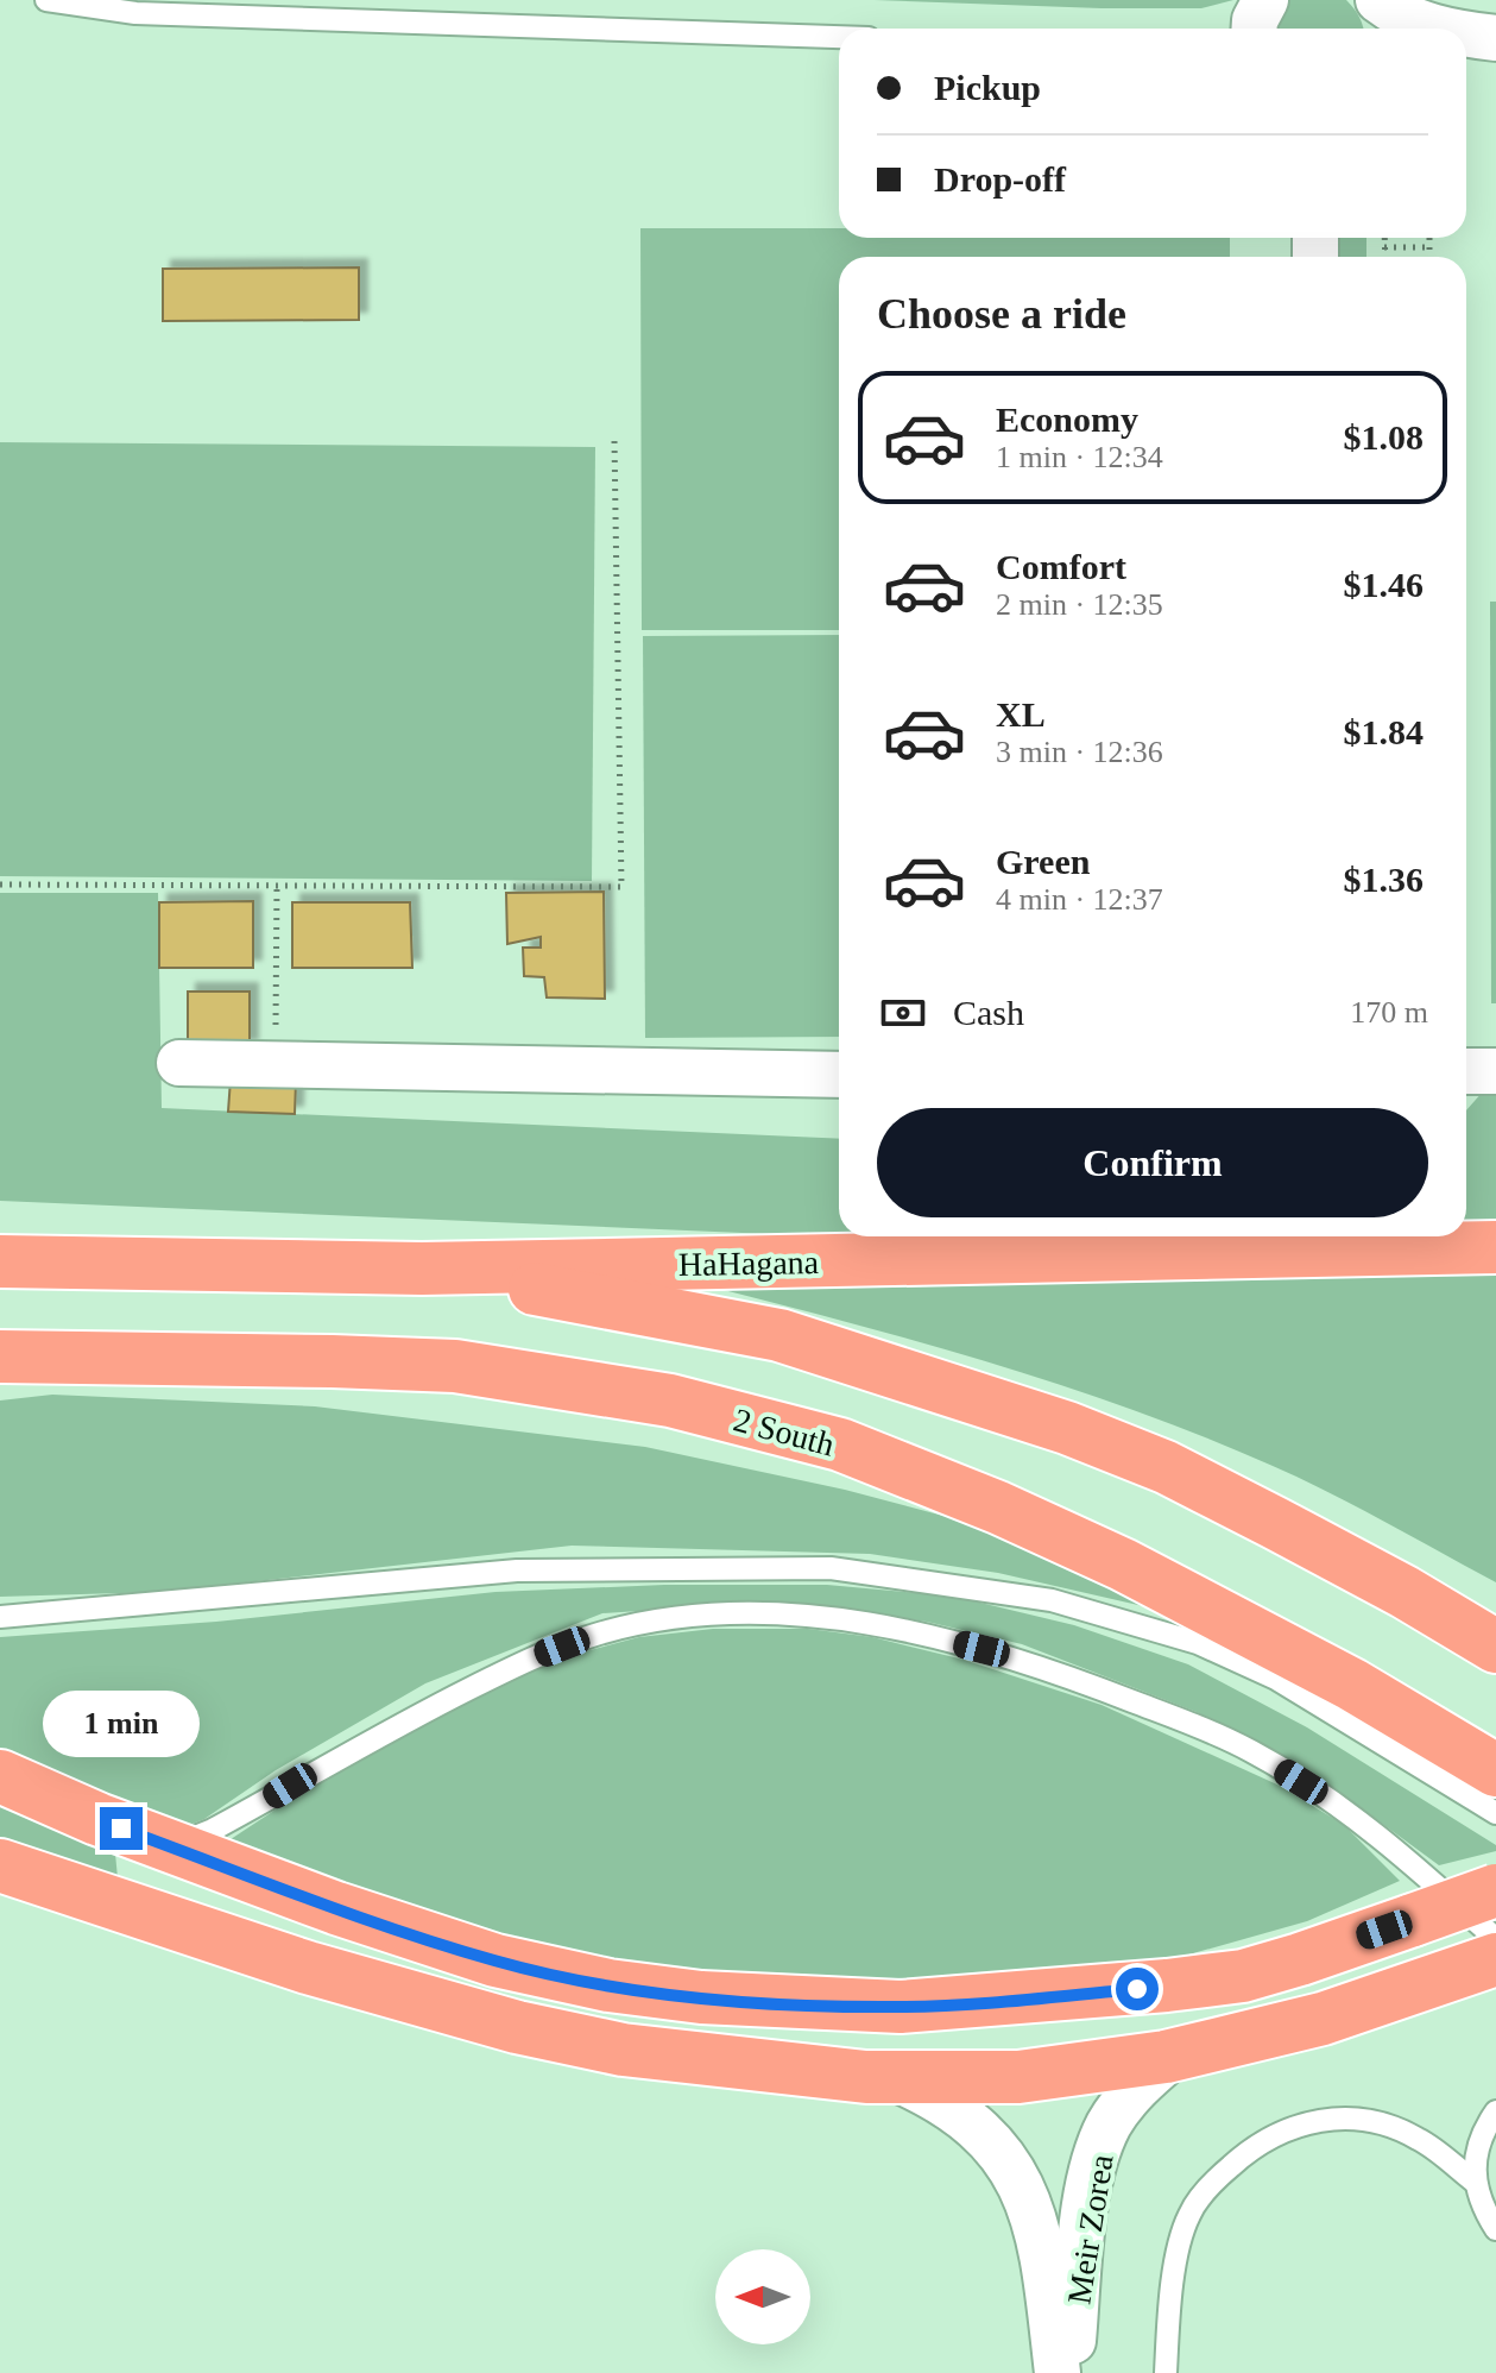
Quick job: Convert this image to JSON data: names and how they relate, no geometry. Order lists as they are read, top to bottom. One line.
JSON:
{"streets":{"highway":["HaHagana","2 South"],"street":["Meir Zorea"]},"north":"left","page":{"banner":["Pickup","Drop-off"],"heading":"Choose a ride","list":[{"name":"Economy","note":"1 min · 12:34","value":"$1.08"},{"name":"Comfort","note":"2 min · 12:35","value":"$1.46"},{"name":"XL","note":"3 min · 12:36","value":"$1.84"},{"name":"Green","note":"4 min · 12:37","value":"$1.36"}],"pay":["Cash","170 m"],"buttons":"Confirm","bubble":"1 min"}}
